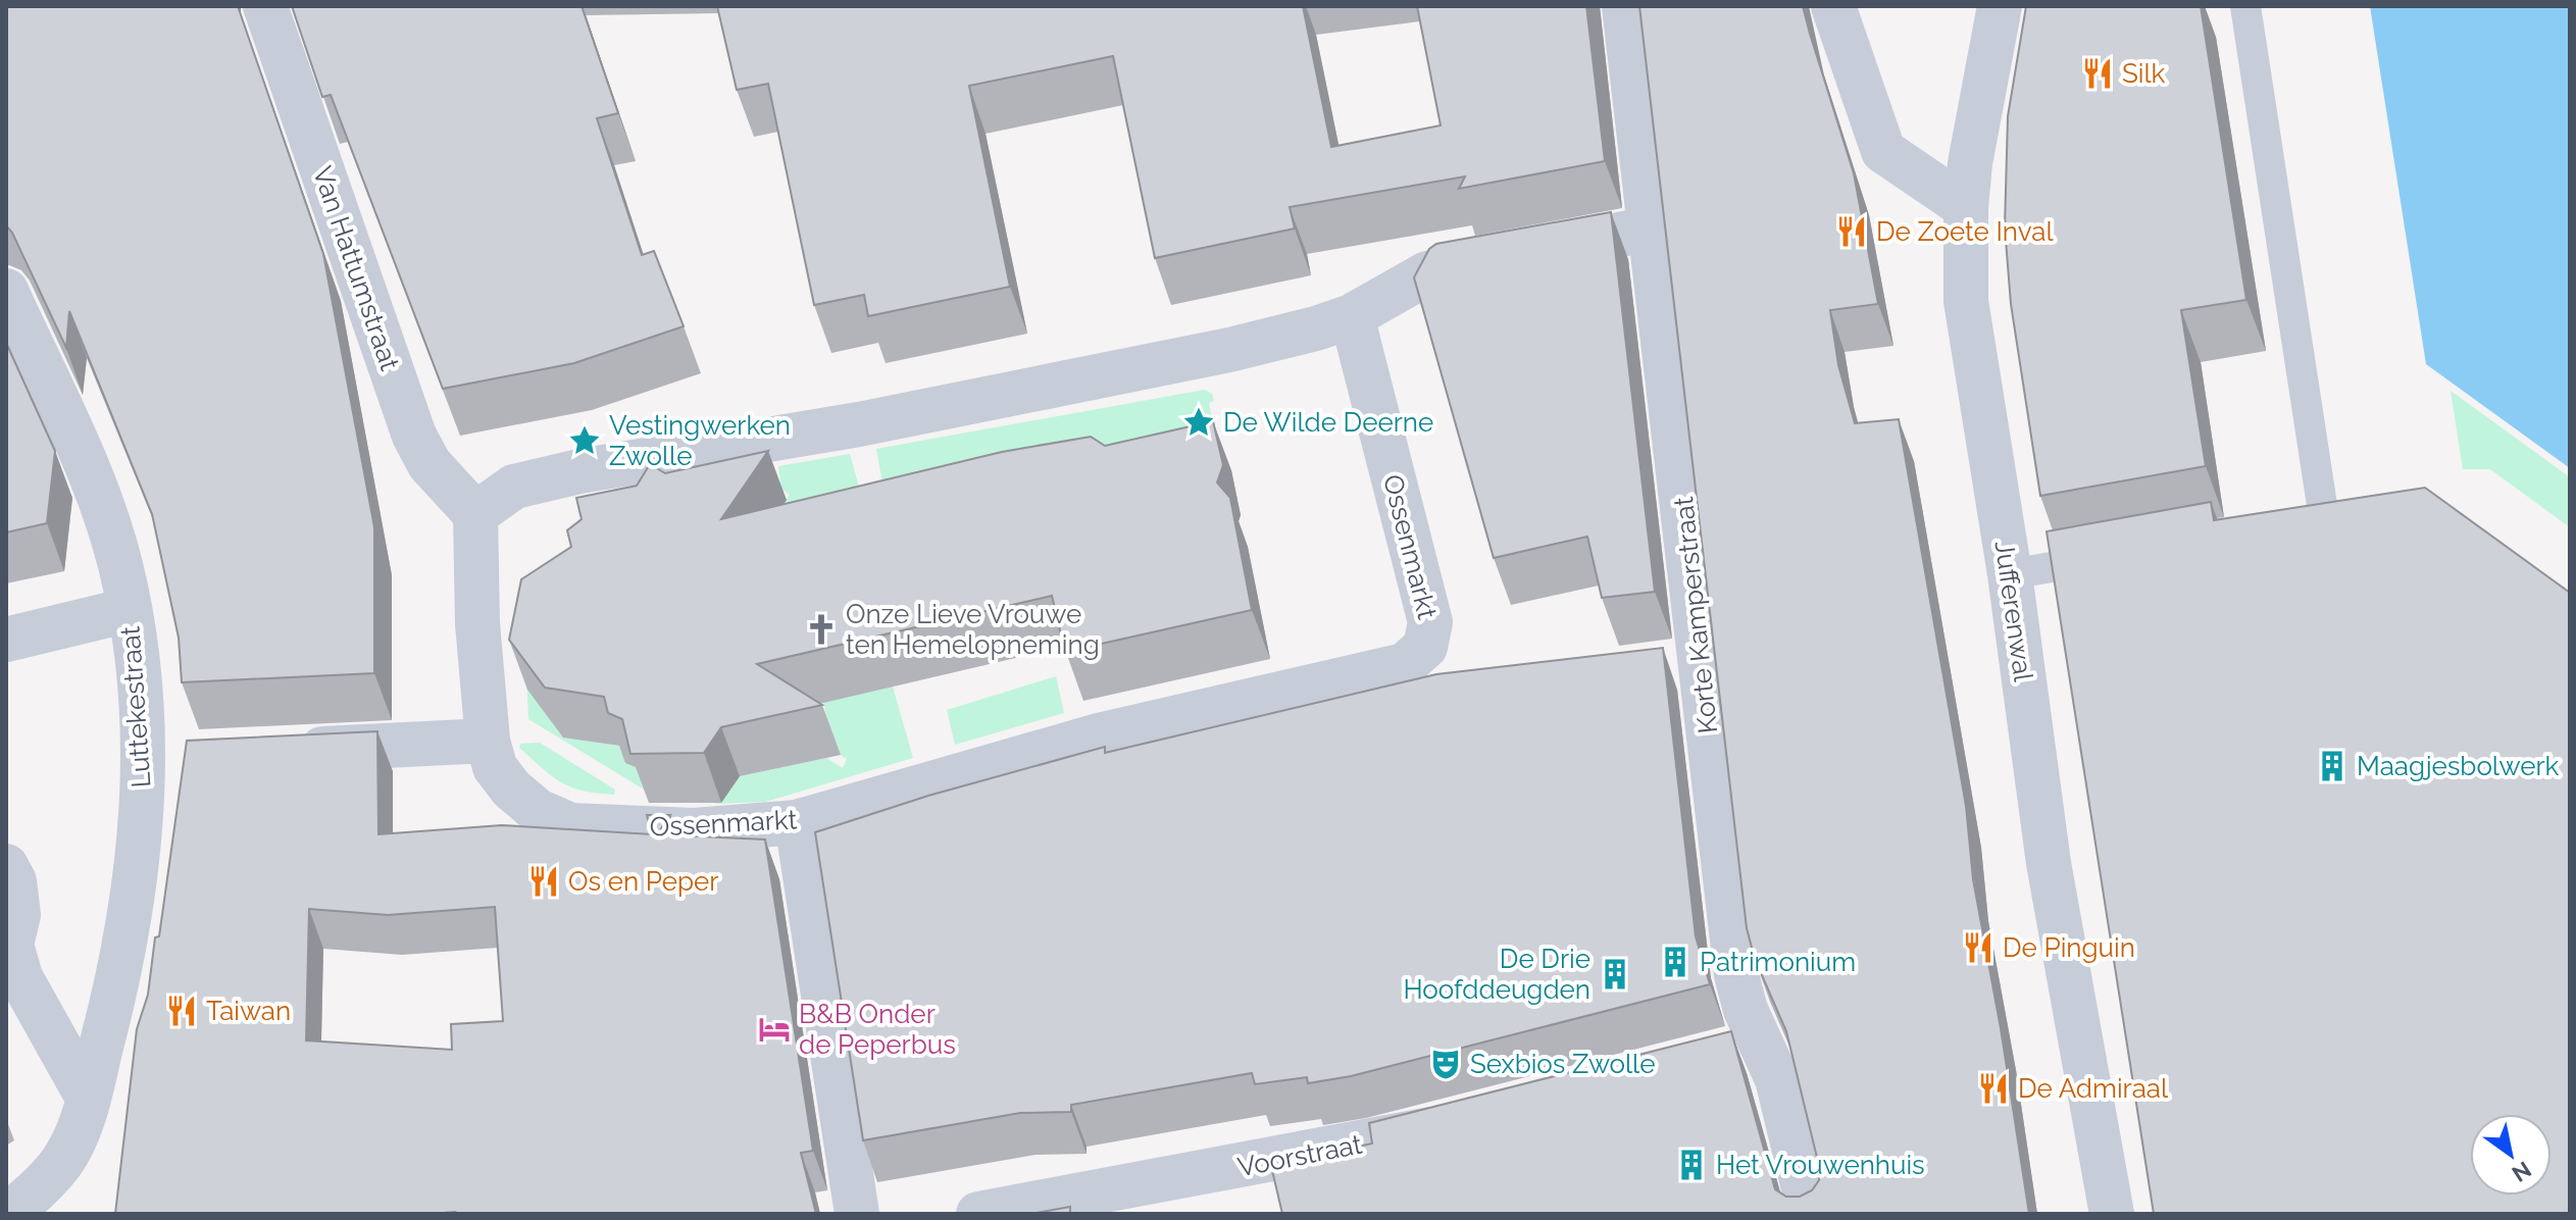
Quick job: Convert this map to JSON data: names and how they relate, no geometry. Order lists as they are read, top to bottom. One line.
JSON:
{"streets":{"street":["Van Hattumstraat","Ossenmarkt","Jufferenwal","Korte Kamperstraat","Luttekestraat","Voorstraat"]},"crossings":[["Van Hattumstraat","Ossenmarkt"]],"places":{"restaurant":["Silk","De Zoete Inval","Os en Peper","De Pinguin","Taiwan","De Admiraal"],"place":["De Wilde Deerne","Vestingwerken Zwolle"],"church":["Onze Lieve Vrouwe ten Hemelopneming"],"building":["Maagjesbolwerk","Patrimonium","De Drie Hoofddeugden","Het Vrouwenhuis"],"hotel":["B&B Onder de Peperbus"],"theatre":["Sexbios Zwolle"]},"north":"bottom right"}
